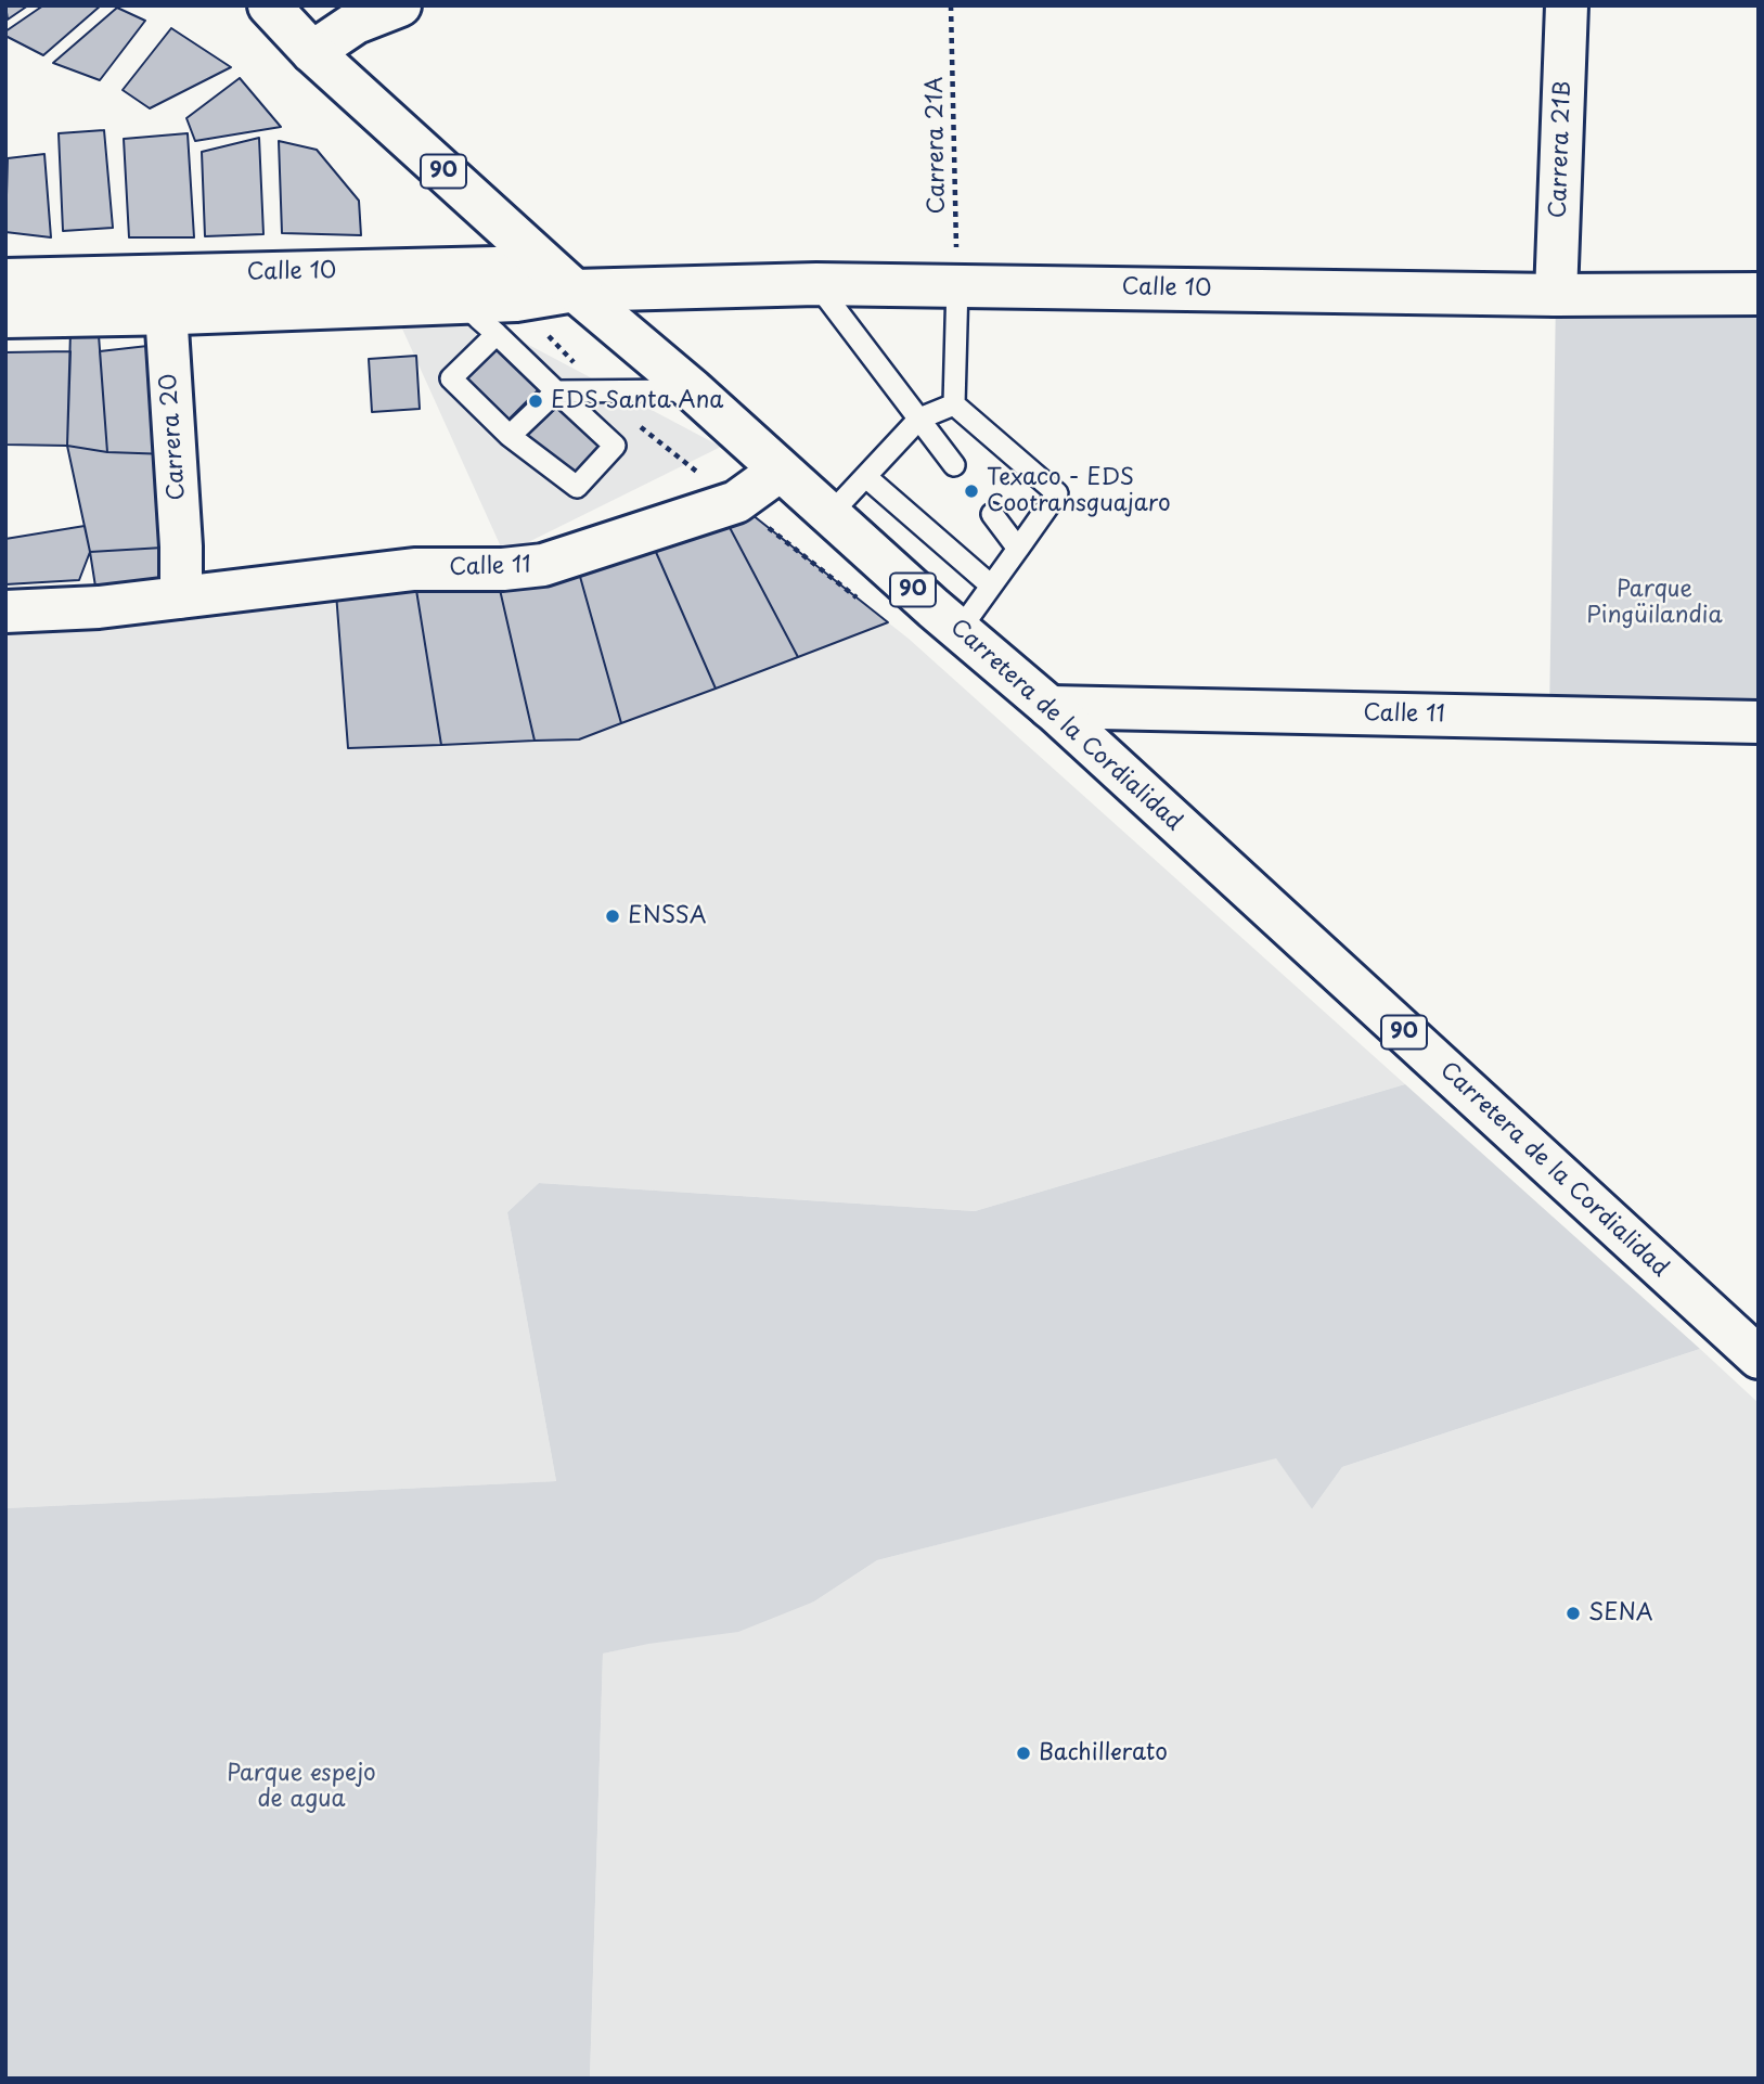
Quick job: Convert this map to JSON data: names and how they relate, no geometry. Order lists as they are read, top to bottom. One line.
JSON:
{"streets":{"main road":["Carrera 21B","90","Calle 10","Carrera 20","Calle 11","Carretera de la Cordialidad"],"path":["Carrera 21A"]},"crossings":[["Carrera 21A","Calle 10"],["Carrera 21B","Calle 10"],["Calle 10","Carrera 20"],["Calle 10","Carretera de la Cordialidad"],["Carrera 20","Calle 11"],["Calle 11","Carretera de la Cordialidad"]],"parks":["Parque Pingüilandia","Parque espejo de agua"],"places":["EDS Santa Ana","Texaco - EDS Cootransguajaro","ENSSA","SENA","Bachillerato"]}
